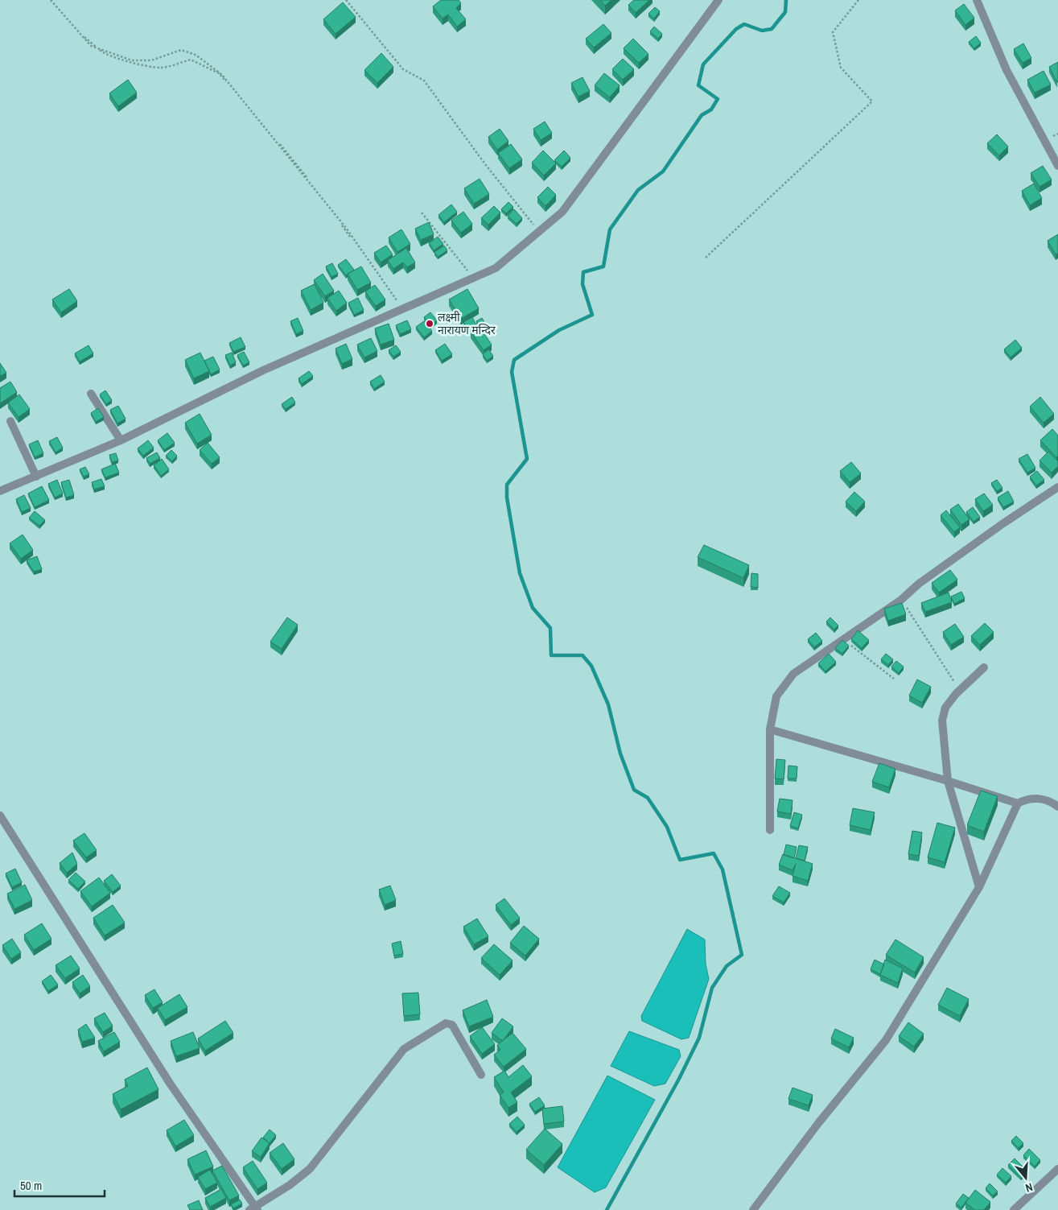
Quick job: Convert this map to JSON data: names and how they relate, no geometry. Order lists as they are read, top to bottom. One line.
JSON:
{"places":["लक्ष्मी नारायण मन्दिर"],"scale_bar":"50 m","north":"bottom"}
